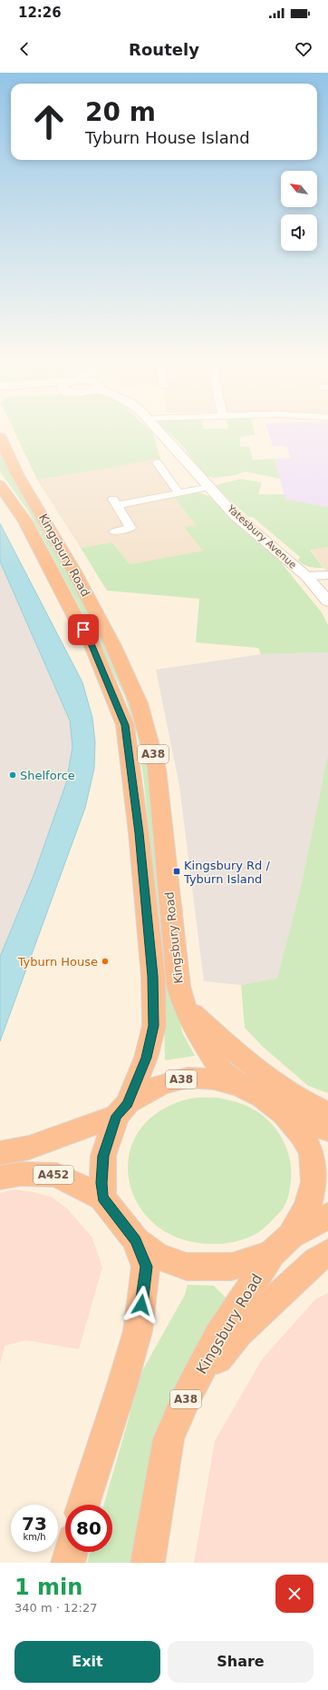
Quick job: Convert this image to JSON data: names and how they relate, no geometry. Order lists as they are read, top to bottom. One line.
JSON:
{"streets":{"highway":["Kingsbury Road","A38","A452"],"street":["Yatesbury Avenue"]},"crossings":[["Kingsbury Road","A38"],["A38","A452"]],"places":{"other":["Shelforce","Tyburn House"],"transit":["Kingsbury Rd / Tyburn Island"]},"north":"top left","page":{"status":"12:26","header":"Routely","turn":["20 m","Tyburn House Island"],"speed":"73 km/h","limit":"80","heading":["1 min","340 m · 12:27"],"buttons":["Exit","Share"]}}
